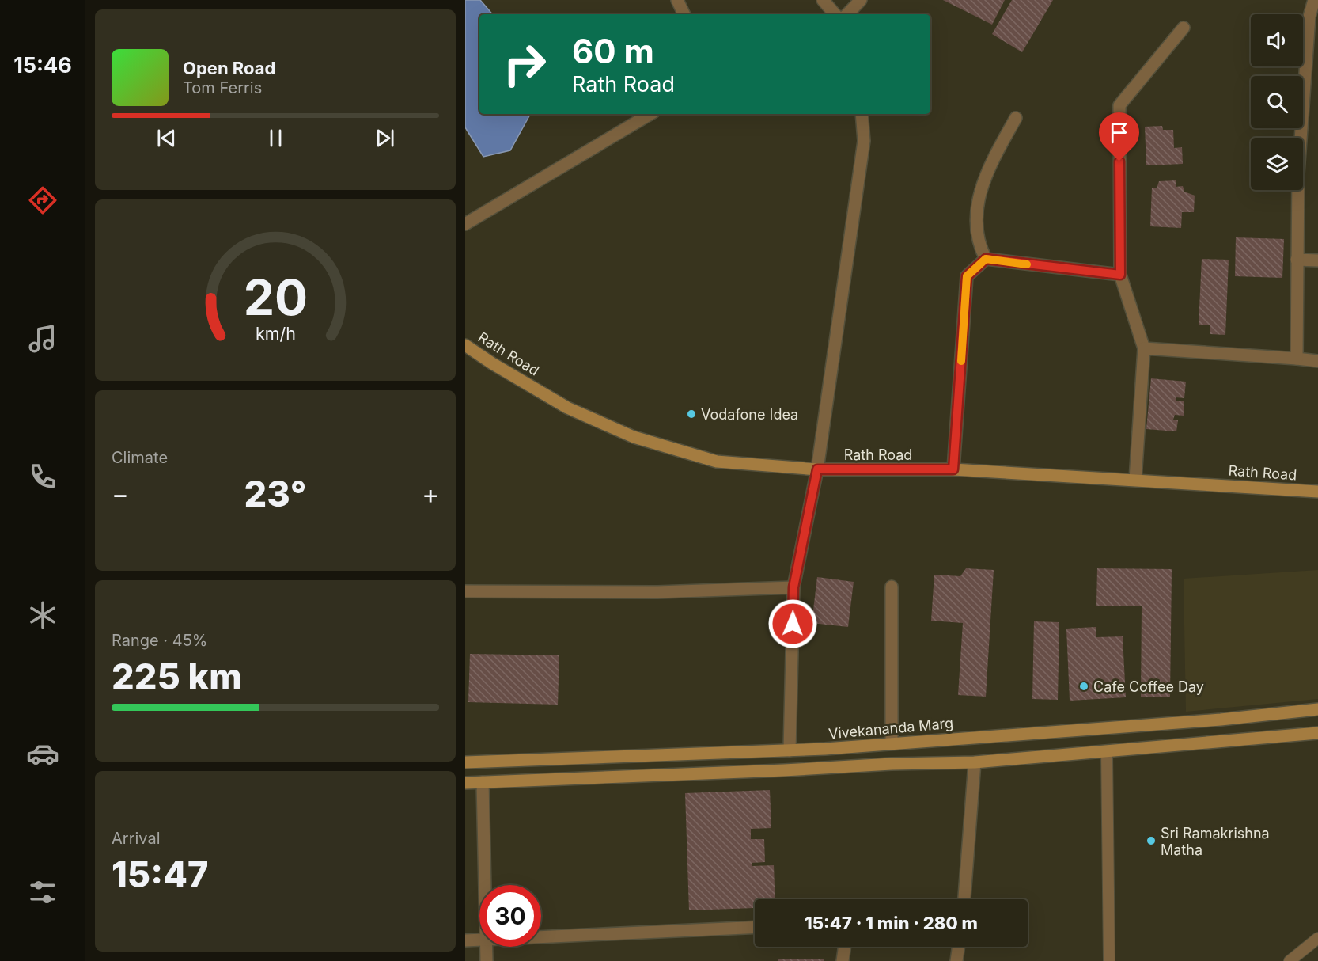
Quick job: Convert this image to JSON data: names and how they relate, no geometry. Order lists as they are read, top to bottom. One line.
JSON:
{"streets":{"main road":["Rath Road","Vivekananda Marg"]},"places":["Vodafone Idea","Cafe Coffee Day","Sri Ramakrishna Matha"],"page":{"tabs":"15:46","turn":["60 m","Rath Road"],"song":["Open Road","Tom Ferris"],"tile":["Climate",["Range · 45%","225 km"],["Arrival","15:47"]],"heat":["−","23°","+"],"limit":"30","trip":"15:47 · 1 min · 280 m","gauge":["20","km/h"]}}
